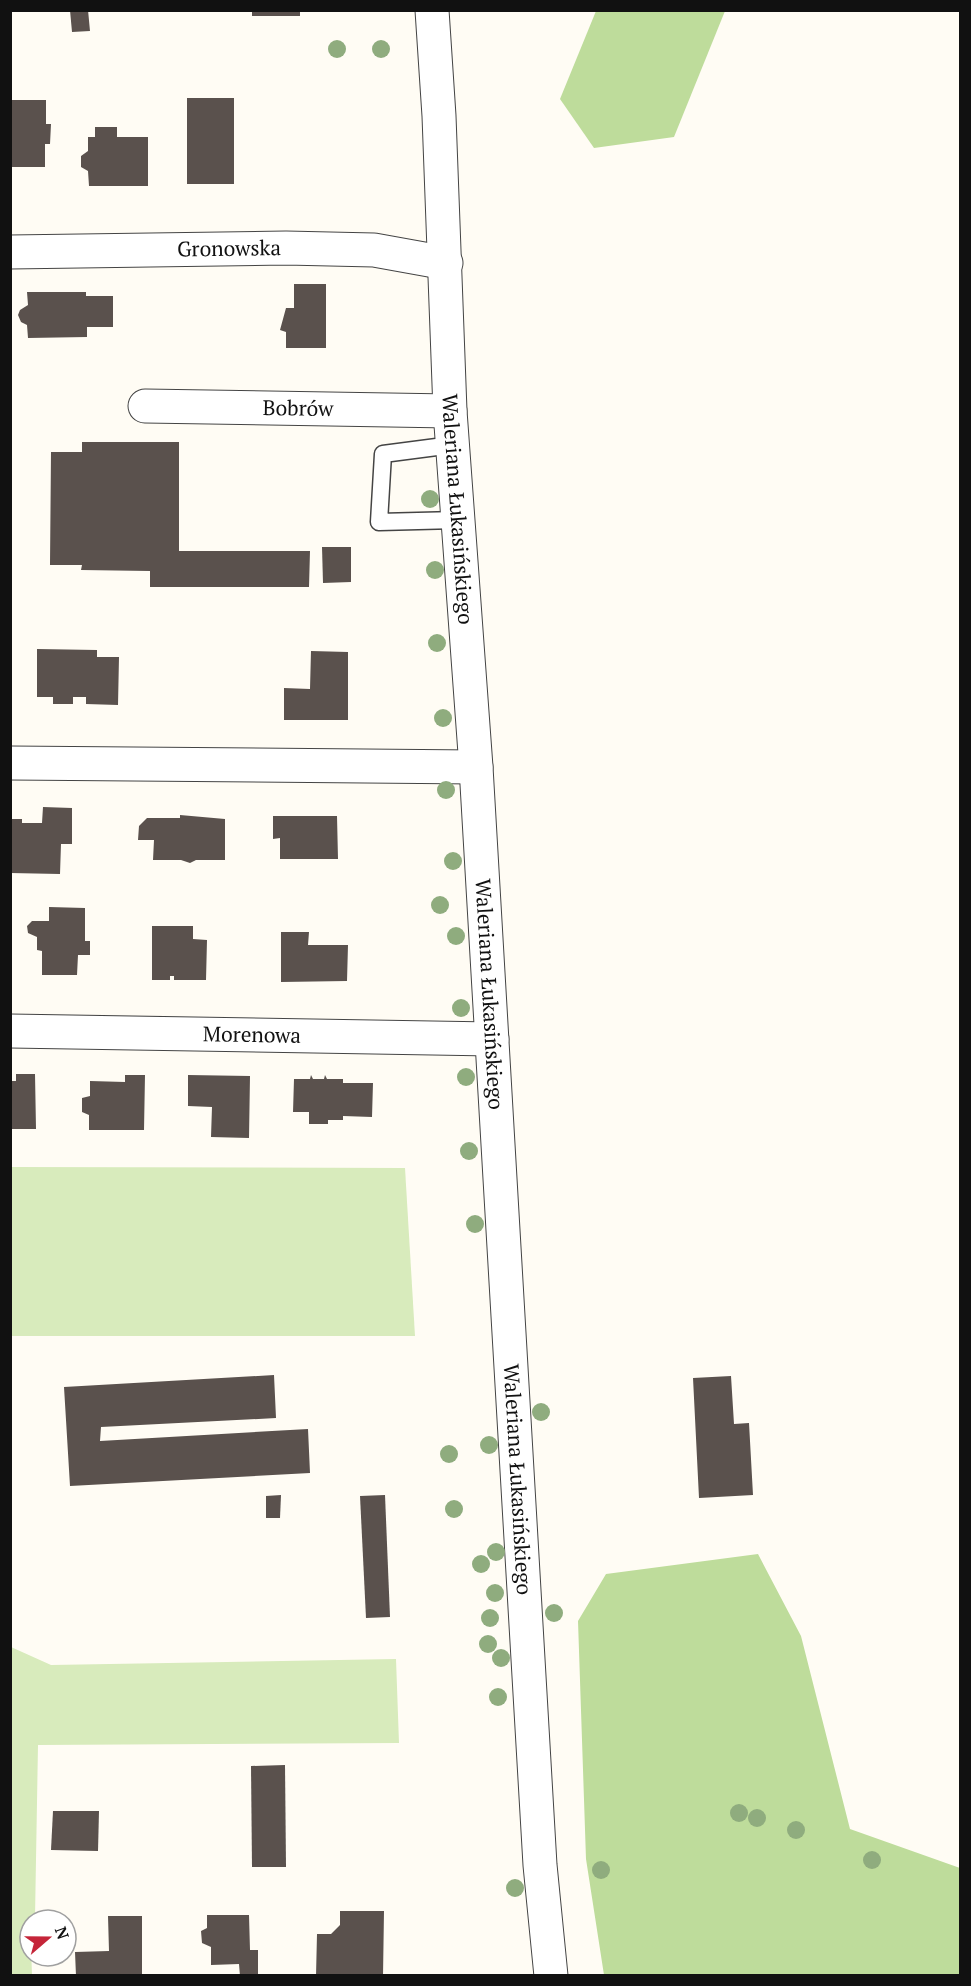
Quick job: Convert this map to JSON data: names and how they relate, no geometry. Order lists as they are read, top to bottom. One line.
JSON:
{"streets":{"street":["Gronowska","Bobrów","Waleriana Łukasińskiego","Morenowa"]},"crossings":[["Gronowska","Waleriana Łukasińskiego"],["Bobrów","Waleriana Łukasińskiego"],["Waleriana Łukasińskiego","Morenowa"]],"north":"right"}
